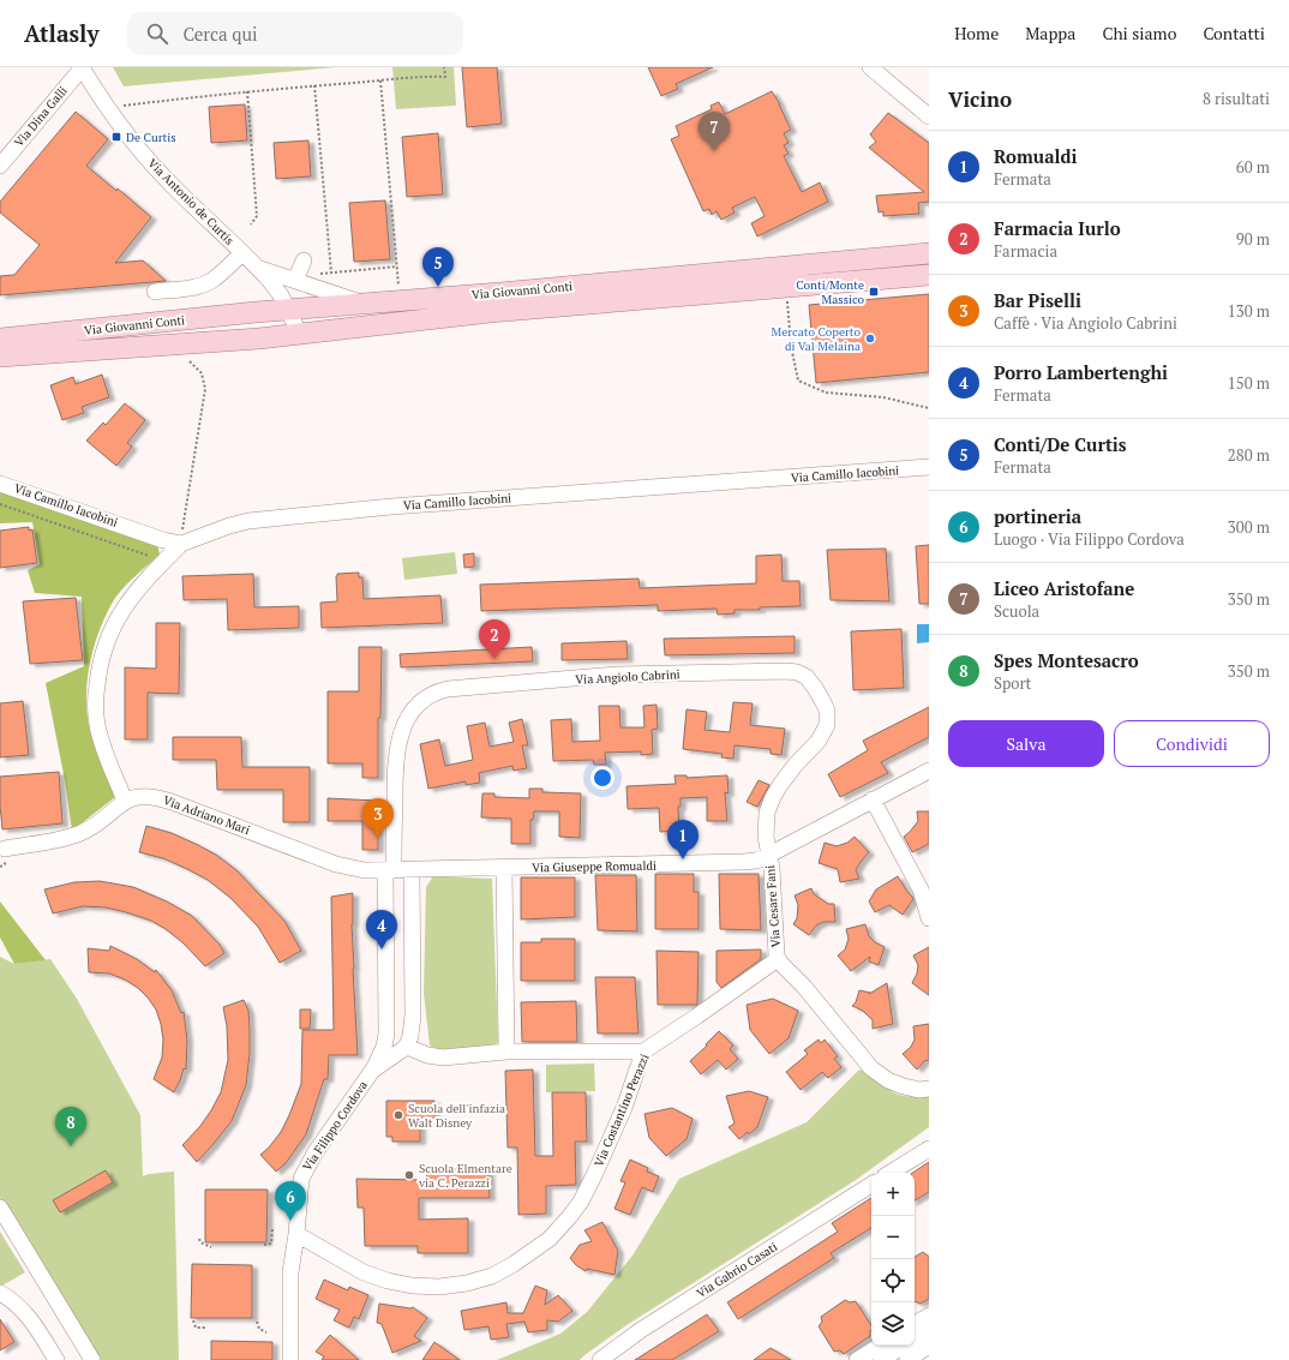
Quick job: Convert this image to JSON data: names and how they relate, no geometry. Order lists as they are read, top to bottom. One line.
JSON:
{"streets":{"main road":["Via Giovanni Conti"],"street":["Via Dina Galli","Via Antonio de Curtis","Via Camillo Iacobini","Via Angiolo Cabrini","Via Adriano Mari","Via Giuseppe Romualdi","Via Cesare Fani","Via Costantino Perazzi","Via Filippo Cordova","Via Gabrio Casati"]},"crossings":[["Via Dina Galli","Via Antonio de Curtis"],["Via Antonio de Curtis","Via Giovanni Conti"],["Via Angiolo Cabrini","Via Adriano Mari"],["Via Angiolo Cabrini","Via Giuseppe Romualdi"],["Via Angiolo Cabrini","Via Cesare Fani"],["Via Angiolo Cabrini","Via Filippo Cordova"],["Via Adriano Mari","Via Giuseppe Romualdi"],["Via Giuseppe Romualdi","Via Cesare Fani"],["Via Cesare Fani","Via Costantino Perazzi"],["Via Costantino Perazzi","Via Filippo Cordova"]],"places":{"transit":["De Curtis","Conti/Monte Massico"],"other":["Mercato Coperto di Val Melaina","Scuola dell'infazia Walt Disney","Scuola Elmentare via C. Perazzi"]},"page":{"header":"Atlasly","search":"Cerca qui","nav":["Home","Mappa","Chi siamo","Contatti"],"heading":["Vicino","8 risultati"],"pins":["7","5","2","3","1","4","8","6"],"list":[{"mark":"1","name":"Romualdi","note":"Fermata","value":"60 m"},{"mark":"2","name":"Farmacia Iurlo","note":"Farmacia","value":"90 m"},{"mark":"3","name":"Bar Piselli","note":"Caffè · Via Angiolo Cabrini","value":"130 m"},{"mark":"4","name":"Porro Lambertenghi","note":"Fermata","value":"150 m"},{"mark":"5","name":"Conti/De Curtis","note":"Fermata","value":"280 m"},{"mark":"6","name":"portineria","note":"Luogo · Via Filippo Cordova","value":"300 m"},{"mark":"7","name":"Liceo Aristofane","note":"Scuola","value":"350 m"},{"mark":"8","name":"Spes Montesacro","note":"Sport","value":"350 m"}],"buttons":["Salva","Condividi"],"map_buttons":["+","−"]}}
